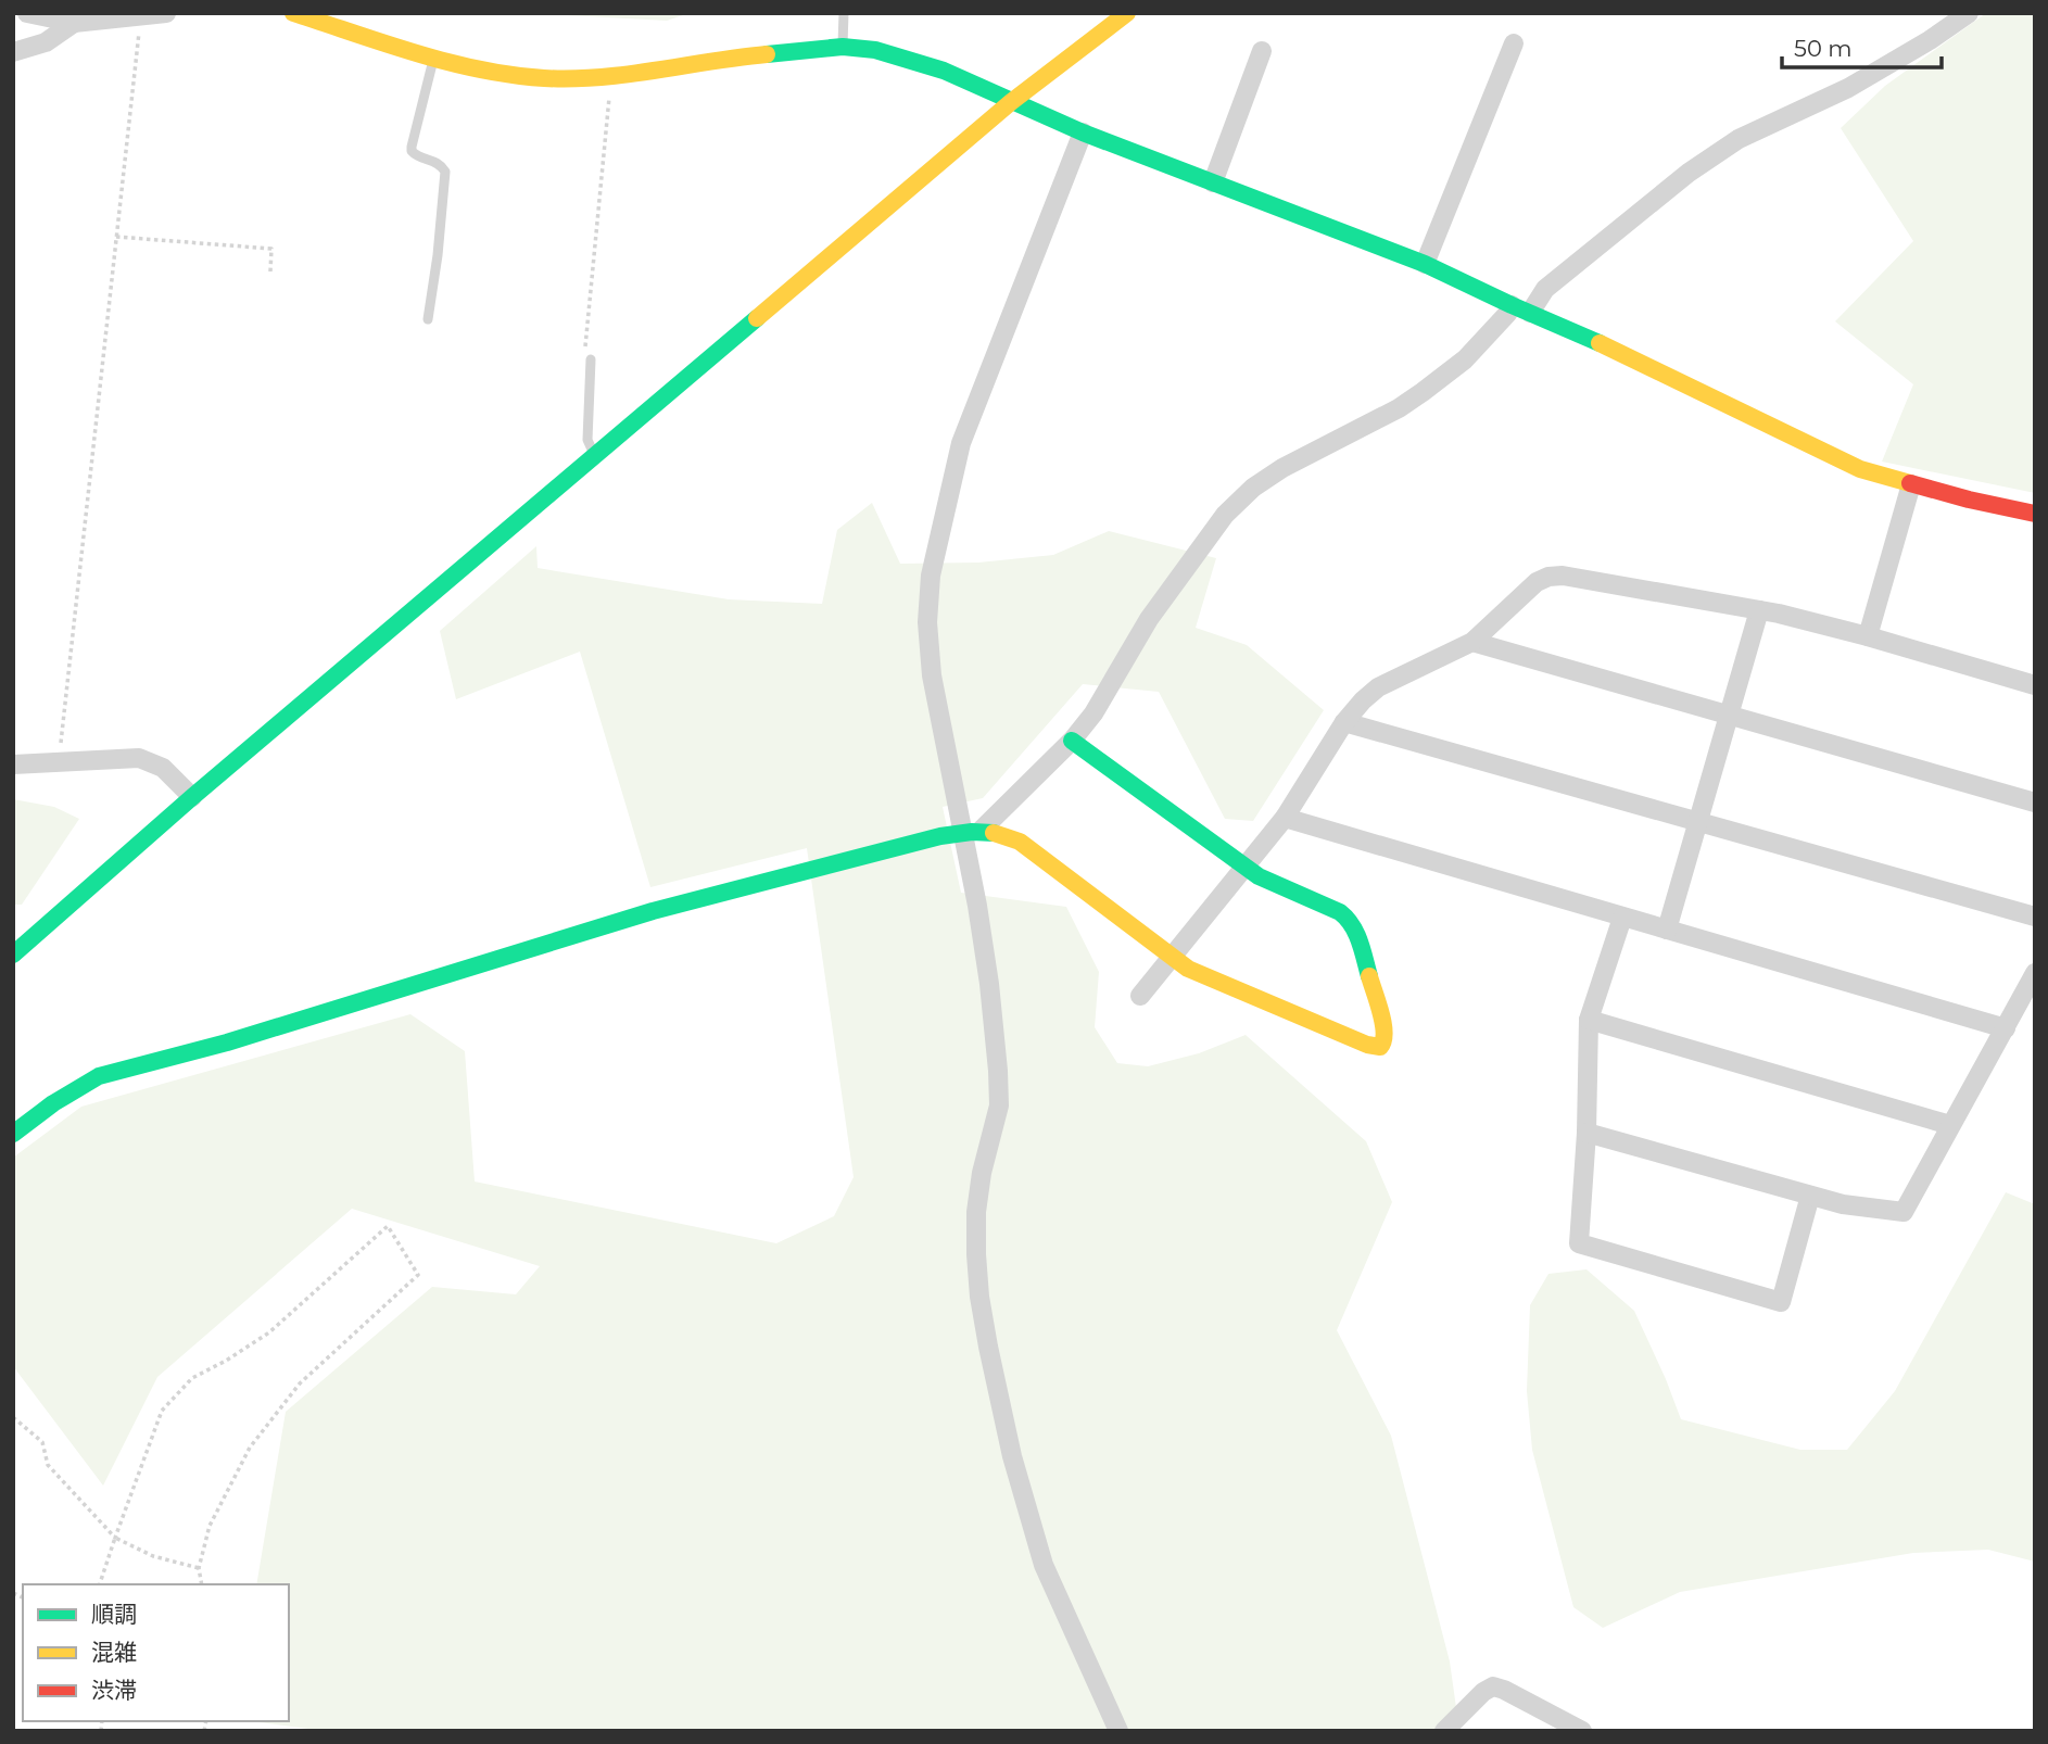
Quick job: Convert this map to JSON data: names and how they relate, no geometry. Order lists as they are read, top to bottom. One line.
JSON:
{"legend":["順調","混雑","渋滞"],"scale_bar":"50 m"}
